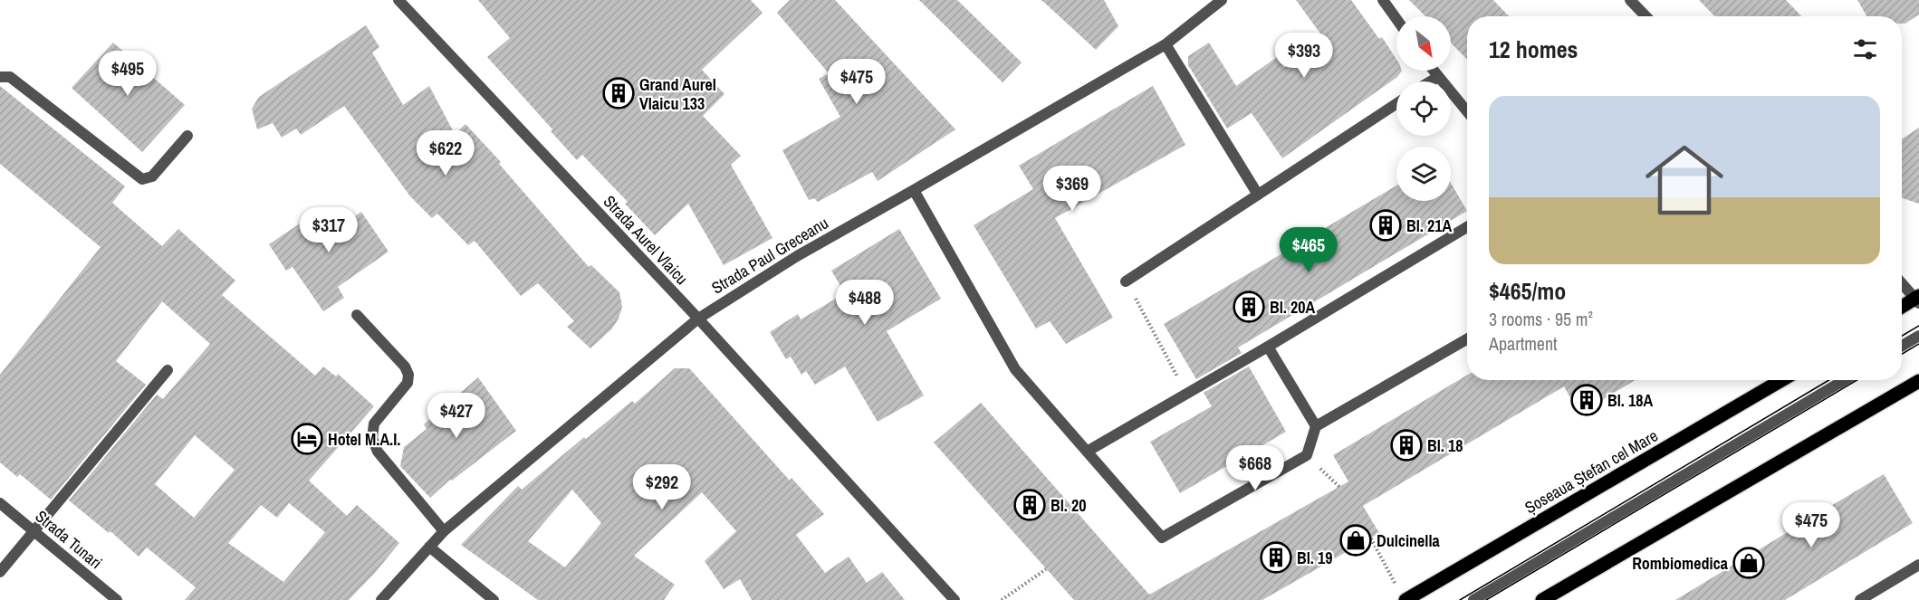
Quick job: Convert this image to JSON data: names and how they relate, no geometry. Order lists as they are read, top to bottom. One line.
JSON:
{"streets":{"main road":["Șoseaua Ștefan cel Mare"],"street":["Strada Aurel Vlaicu","Strada Paul Greceanu","Strada Tunari"]},"crossings":[["Strada Aurel Vlaicu","Strada Paul Greceanu"]],"places":{"building":["Grand Aurel Vlaicu 133","Bl. 21A","Bl. 20A","Bl. 18A","Bl. 18","Bl. 20","Bl. 19"],"hotel":["Hotel M.A.I."],"shop":["Dulcinella","Rombiomedica"]},"north":"bottom right","page":{"heading":"12 homes","price":["$393","$495","$475","$622","$369","$317","$465","$488","$427","$668","$292","$475"],"list":[{"name":"$465/mo","note":"3 rooms · 95 m² · Apartment"}]}}
